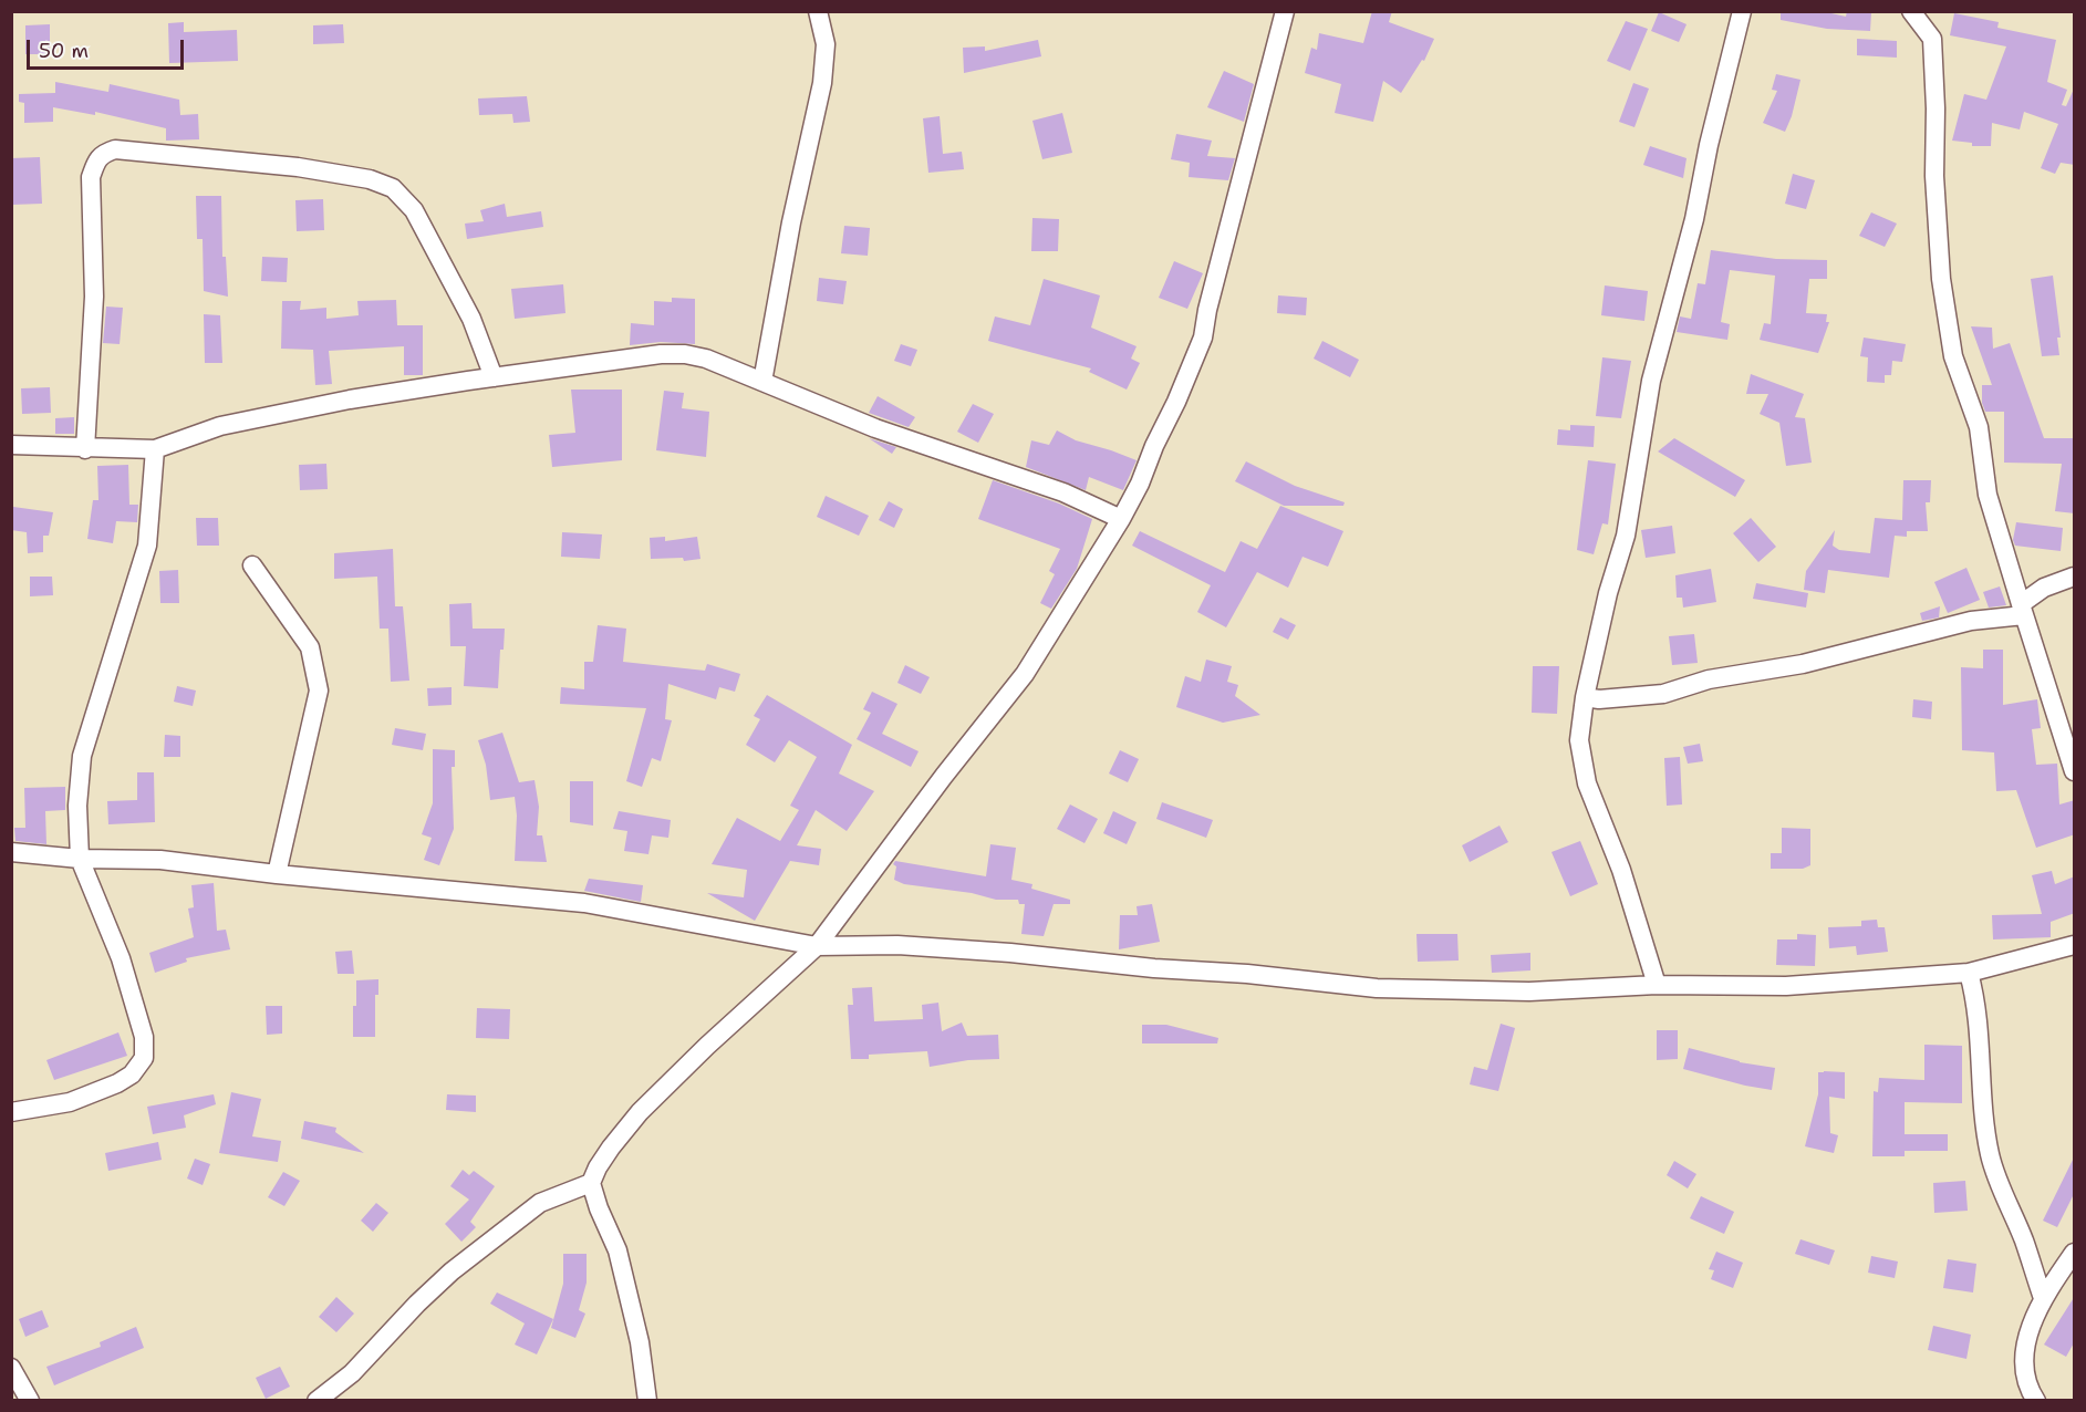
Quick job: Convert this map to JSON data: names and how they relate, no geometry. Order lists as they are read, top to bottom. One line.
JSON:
{"scale_bar":"50 m"}
